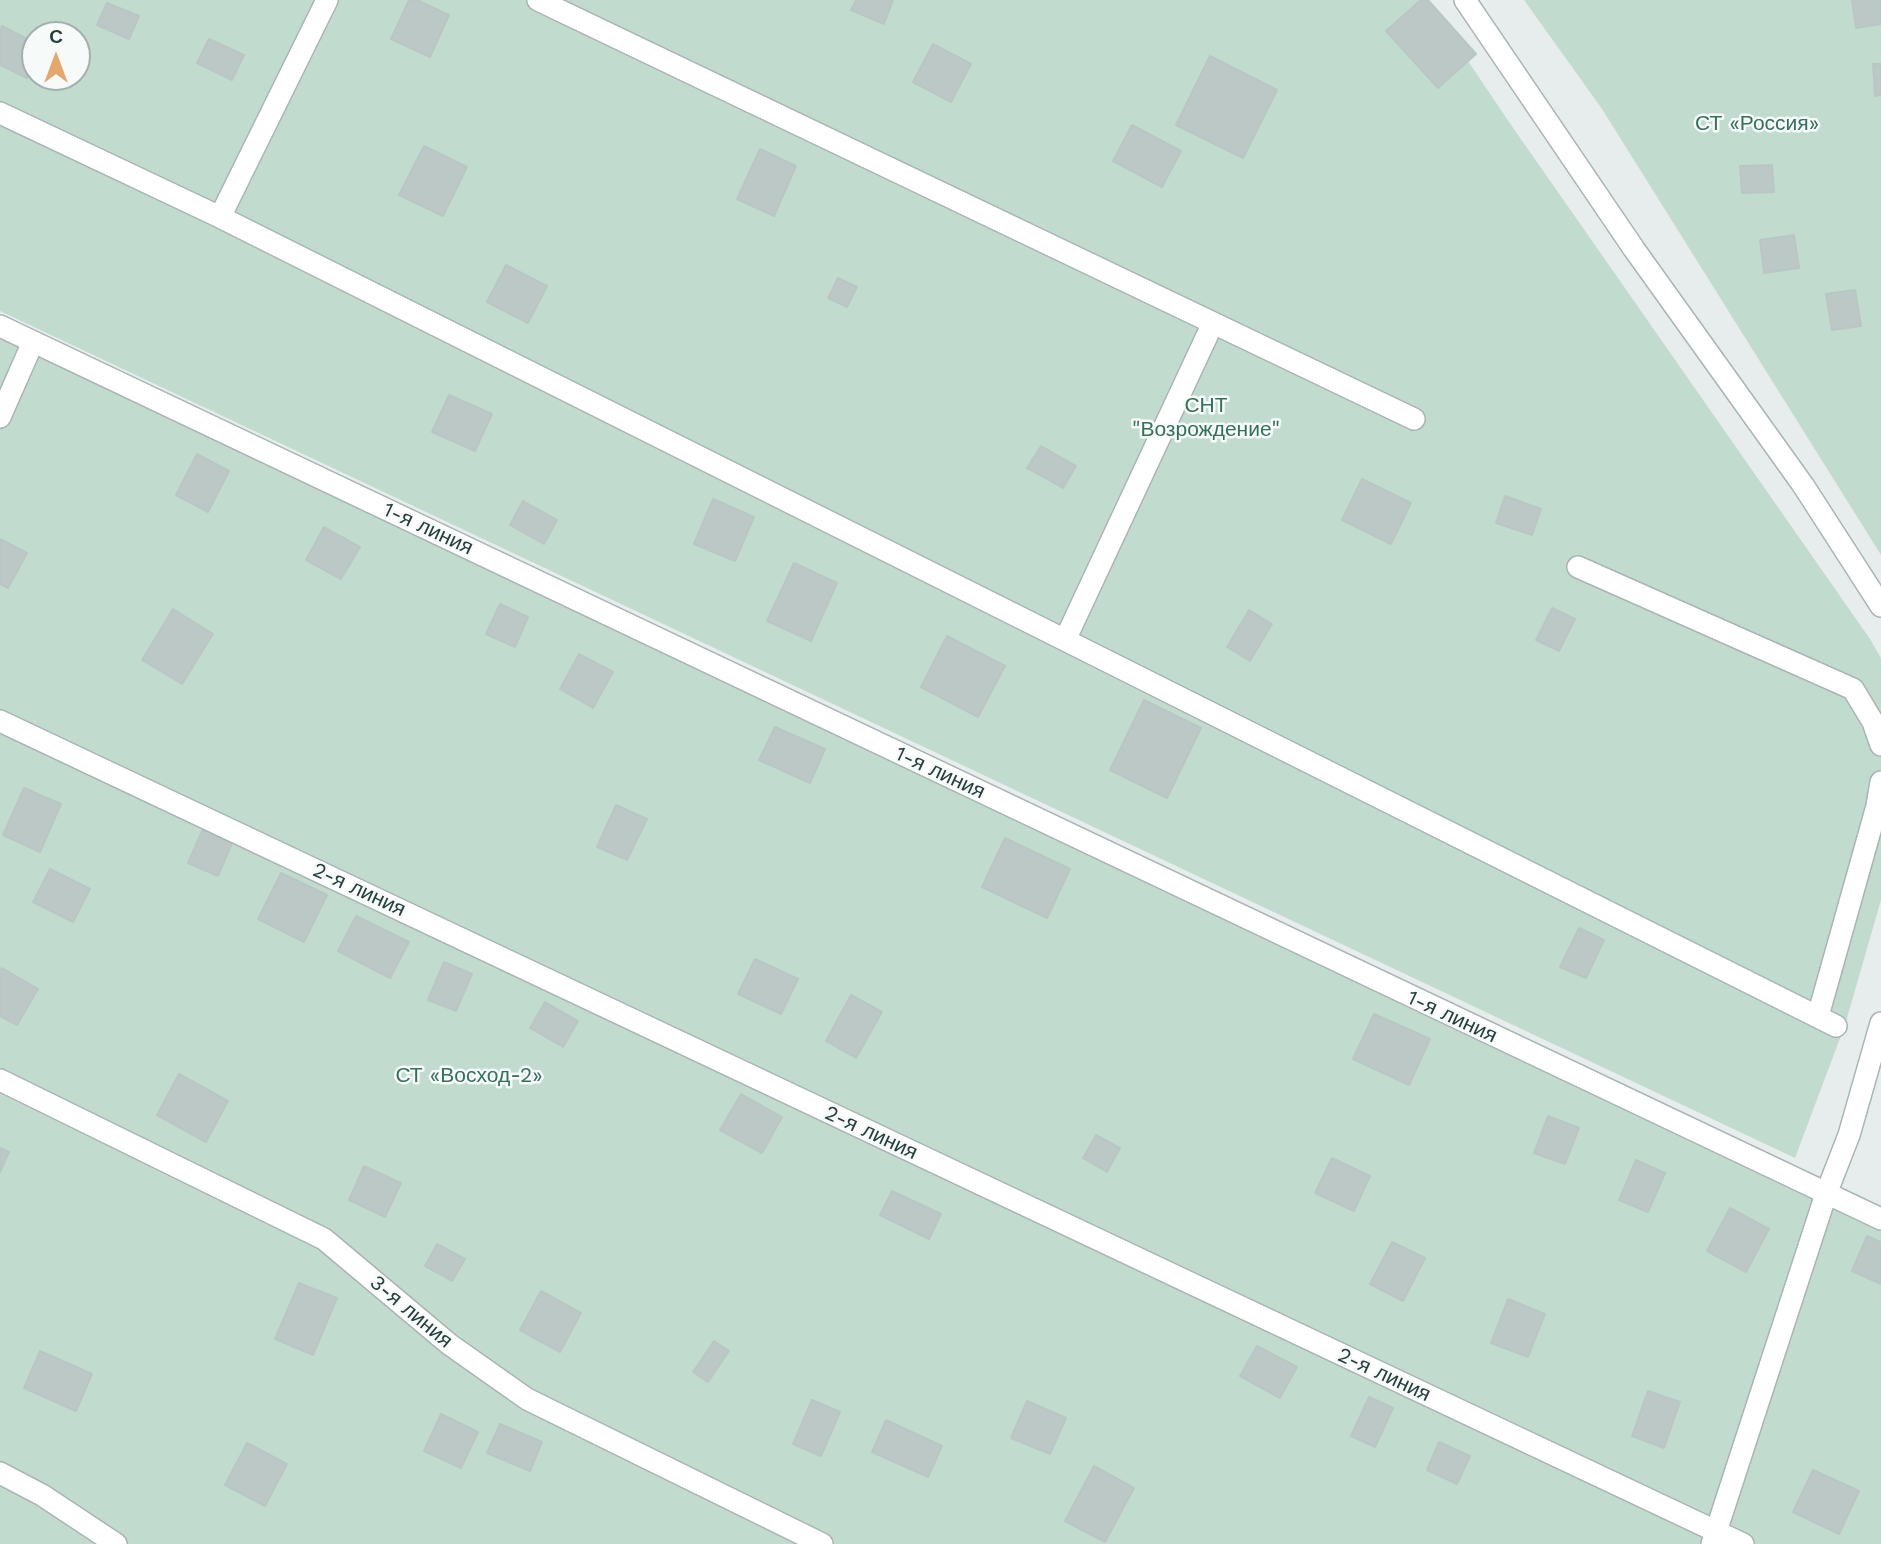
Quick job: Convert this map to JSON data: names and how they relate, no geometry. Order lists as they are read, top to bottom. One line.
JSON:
{"streets":{"street":["1-я линия","2-я линия","3-я линия"]},"parks":["СТ «Россия»","СНТ \"Возрождение\"","СТ «Восход-2»"],"north":"top"}
